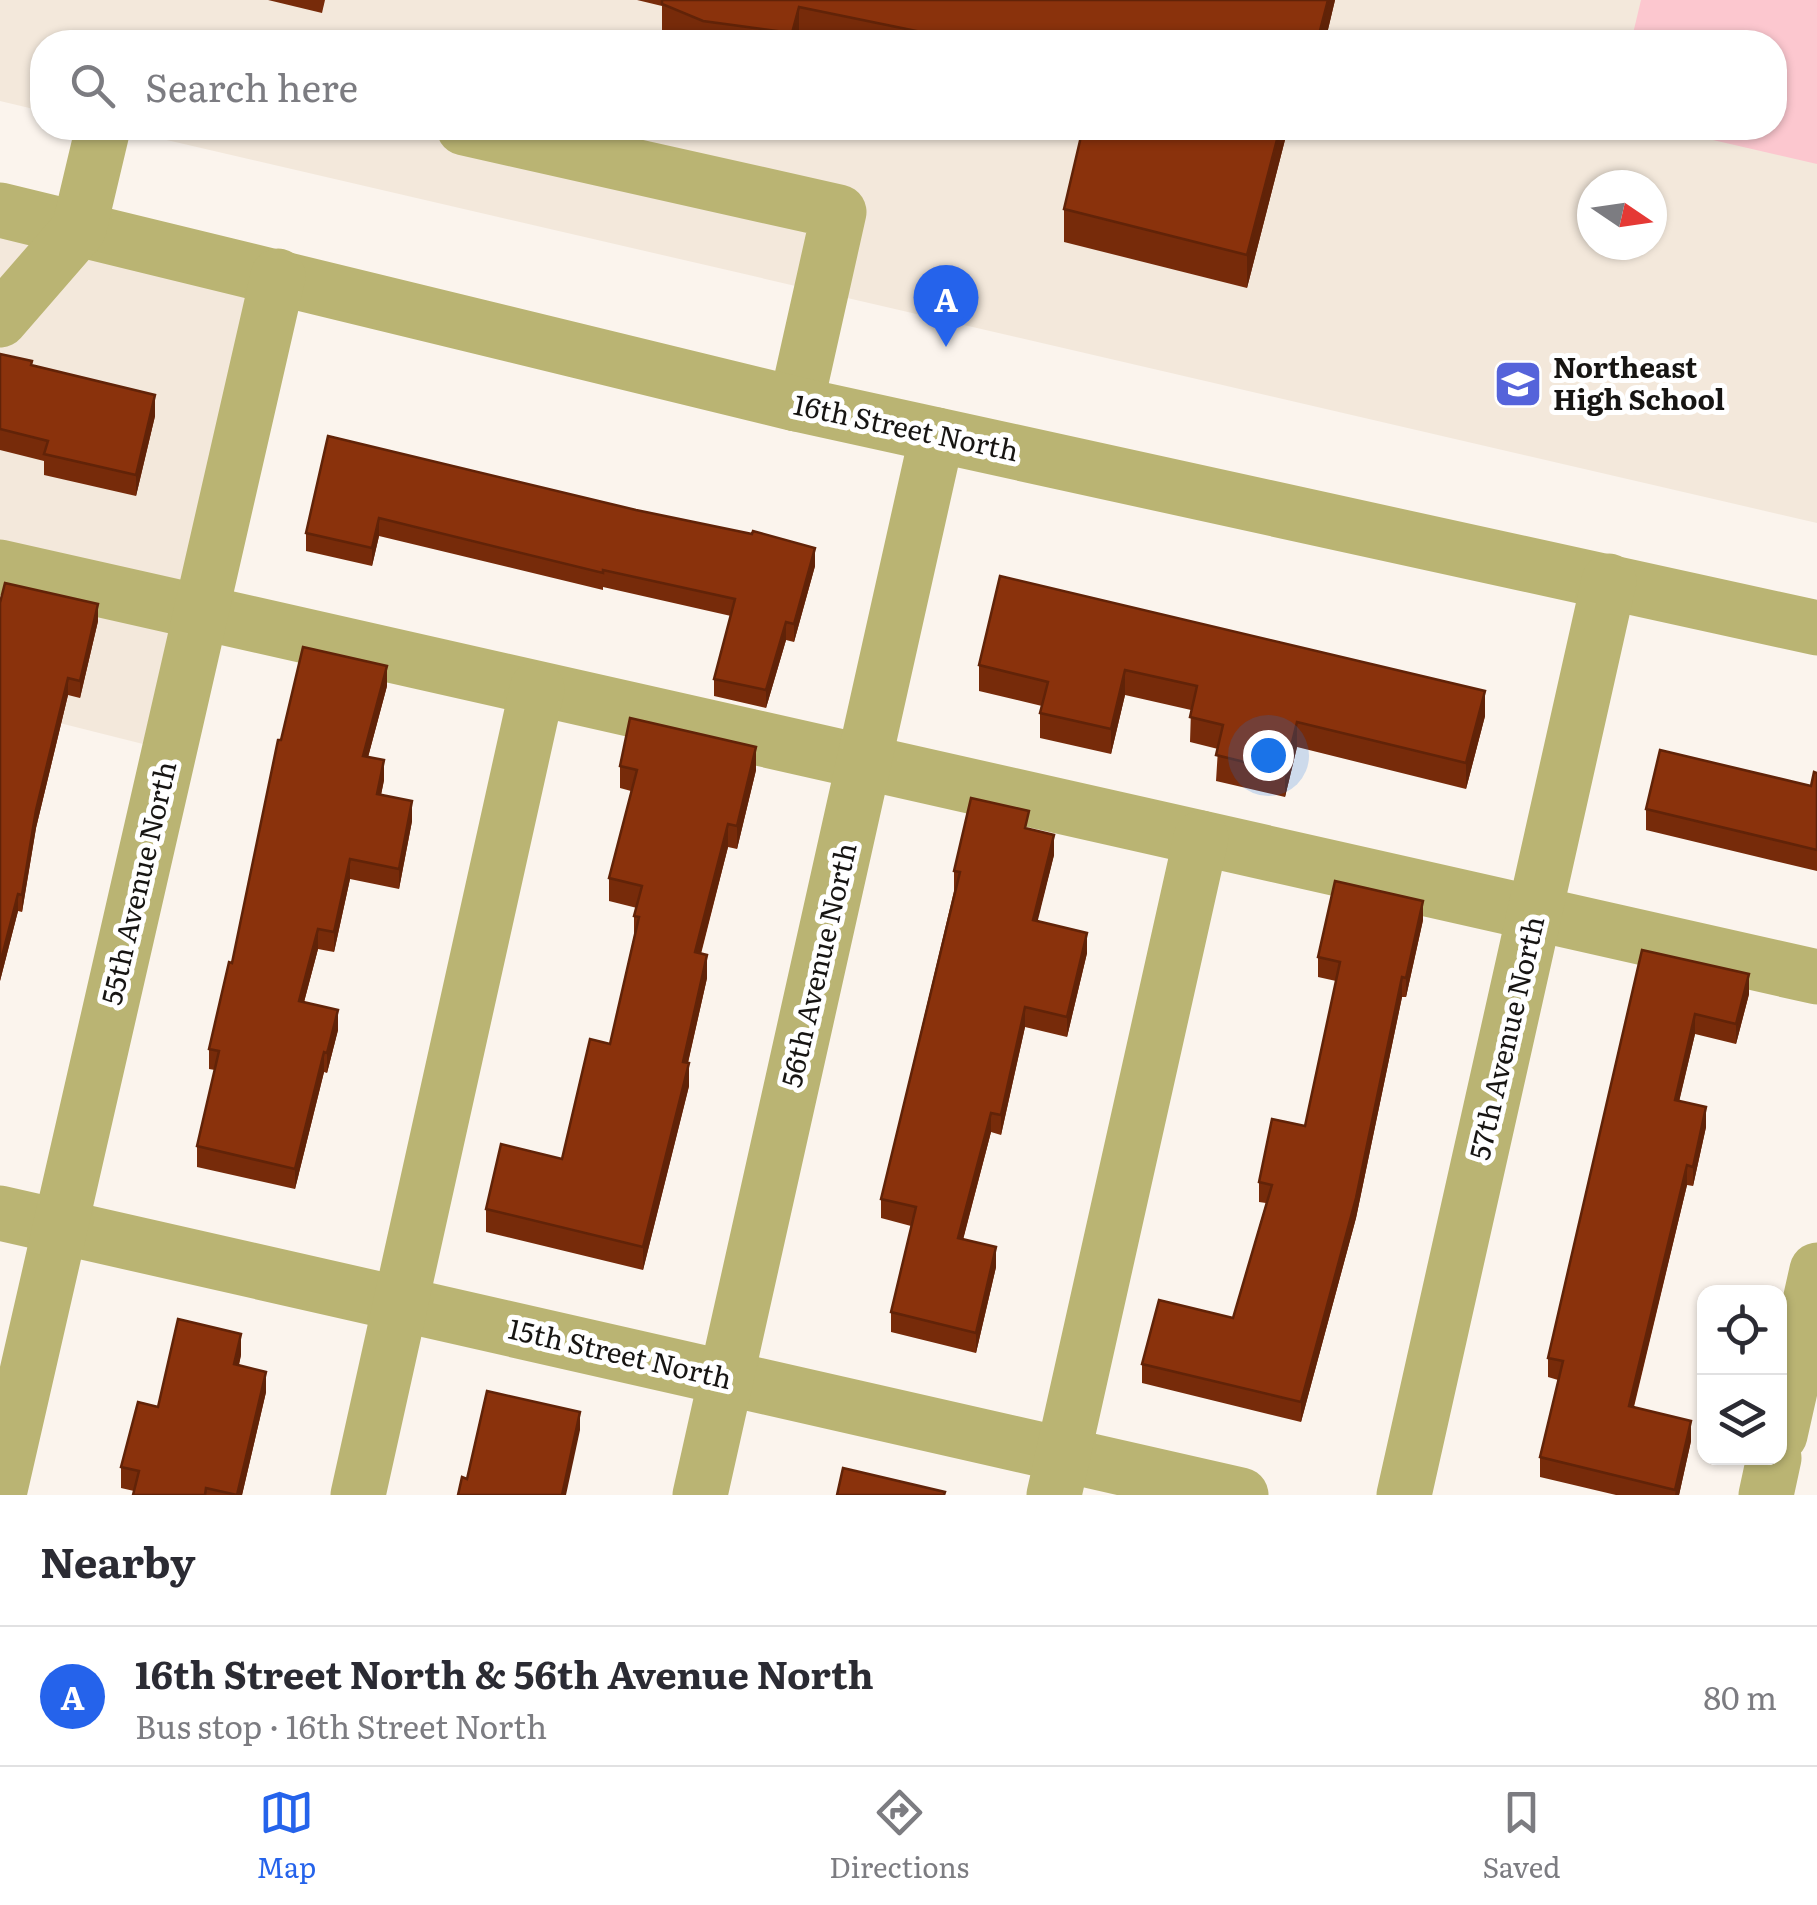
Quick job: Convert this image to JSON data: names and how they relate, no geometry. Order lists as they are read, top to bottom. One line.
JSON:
{"streets":{"street":["16th Street North","55th Avenue North","56th Avenue North","57th Avenue North","15th Street North"]},"crossings":[["16th Street North","55th Avenue North"],["16th Street North","56th Avenue North"],["16th Street North","57th Avenue North"],["55th Avenue North","15th Street North"],["56th Avenue North","15th Street North"]],"places":{"school or university":["Northeast High School"]},"north":"right","page":{"search":"Search here","pins":"A","heading":"Nearby","list":[{"mark":"A","name":"16th Street North & 56th Avenue North","note":"Bus stop · 16th Street North","value":"80 m"}],"nav":["Map","Directions","Saved"]}}
